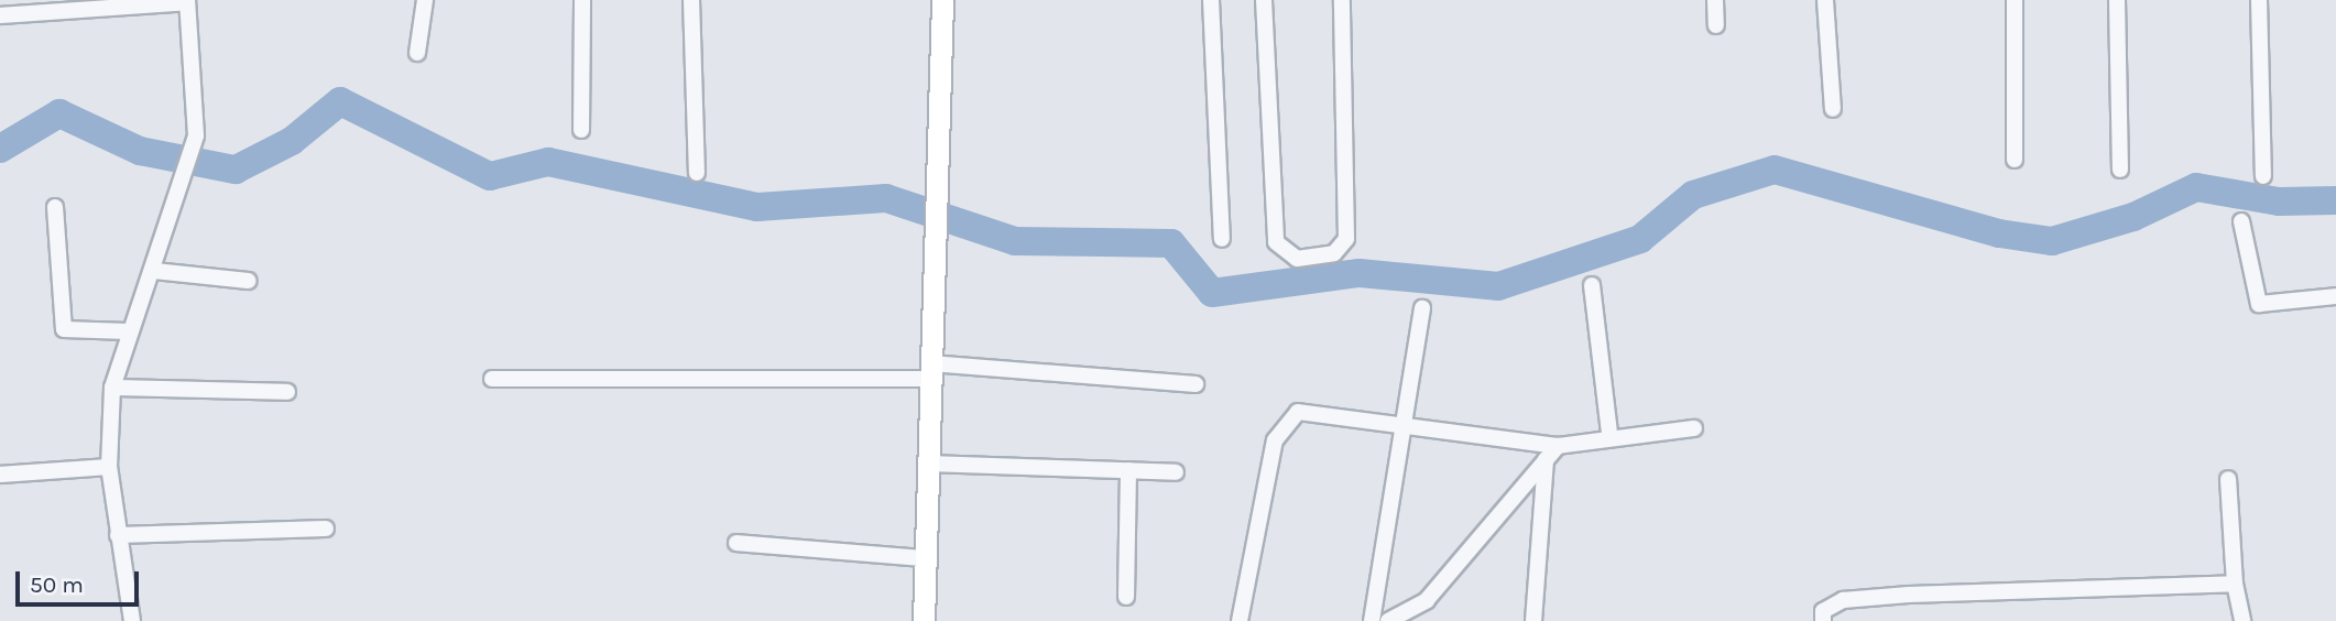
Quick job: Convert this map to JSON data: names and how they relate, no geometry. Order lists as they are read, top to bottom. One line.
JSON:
{"scale_bar":"50 m"}
